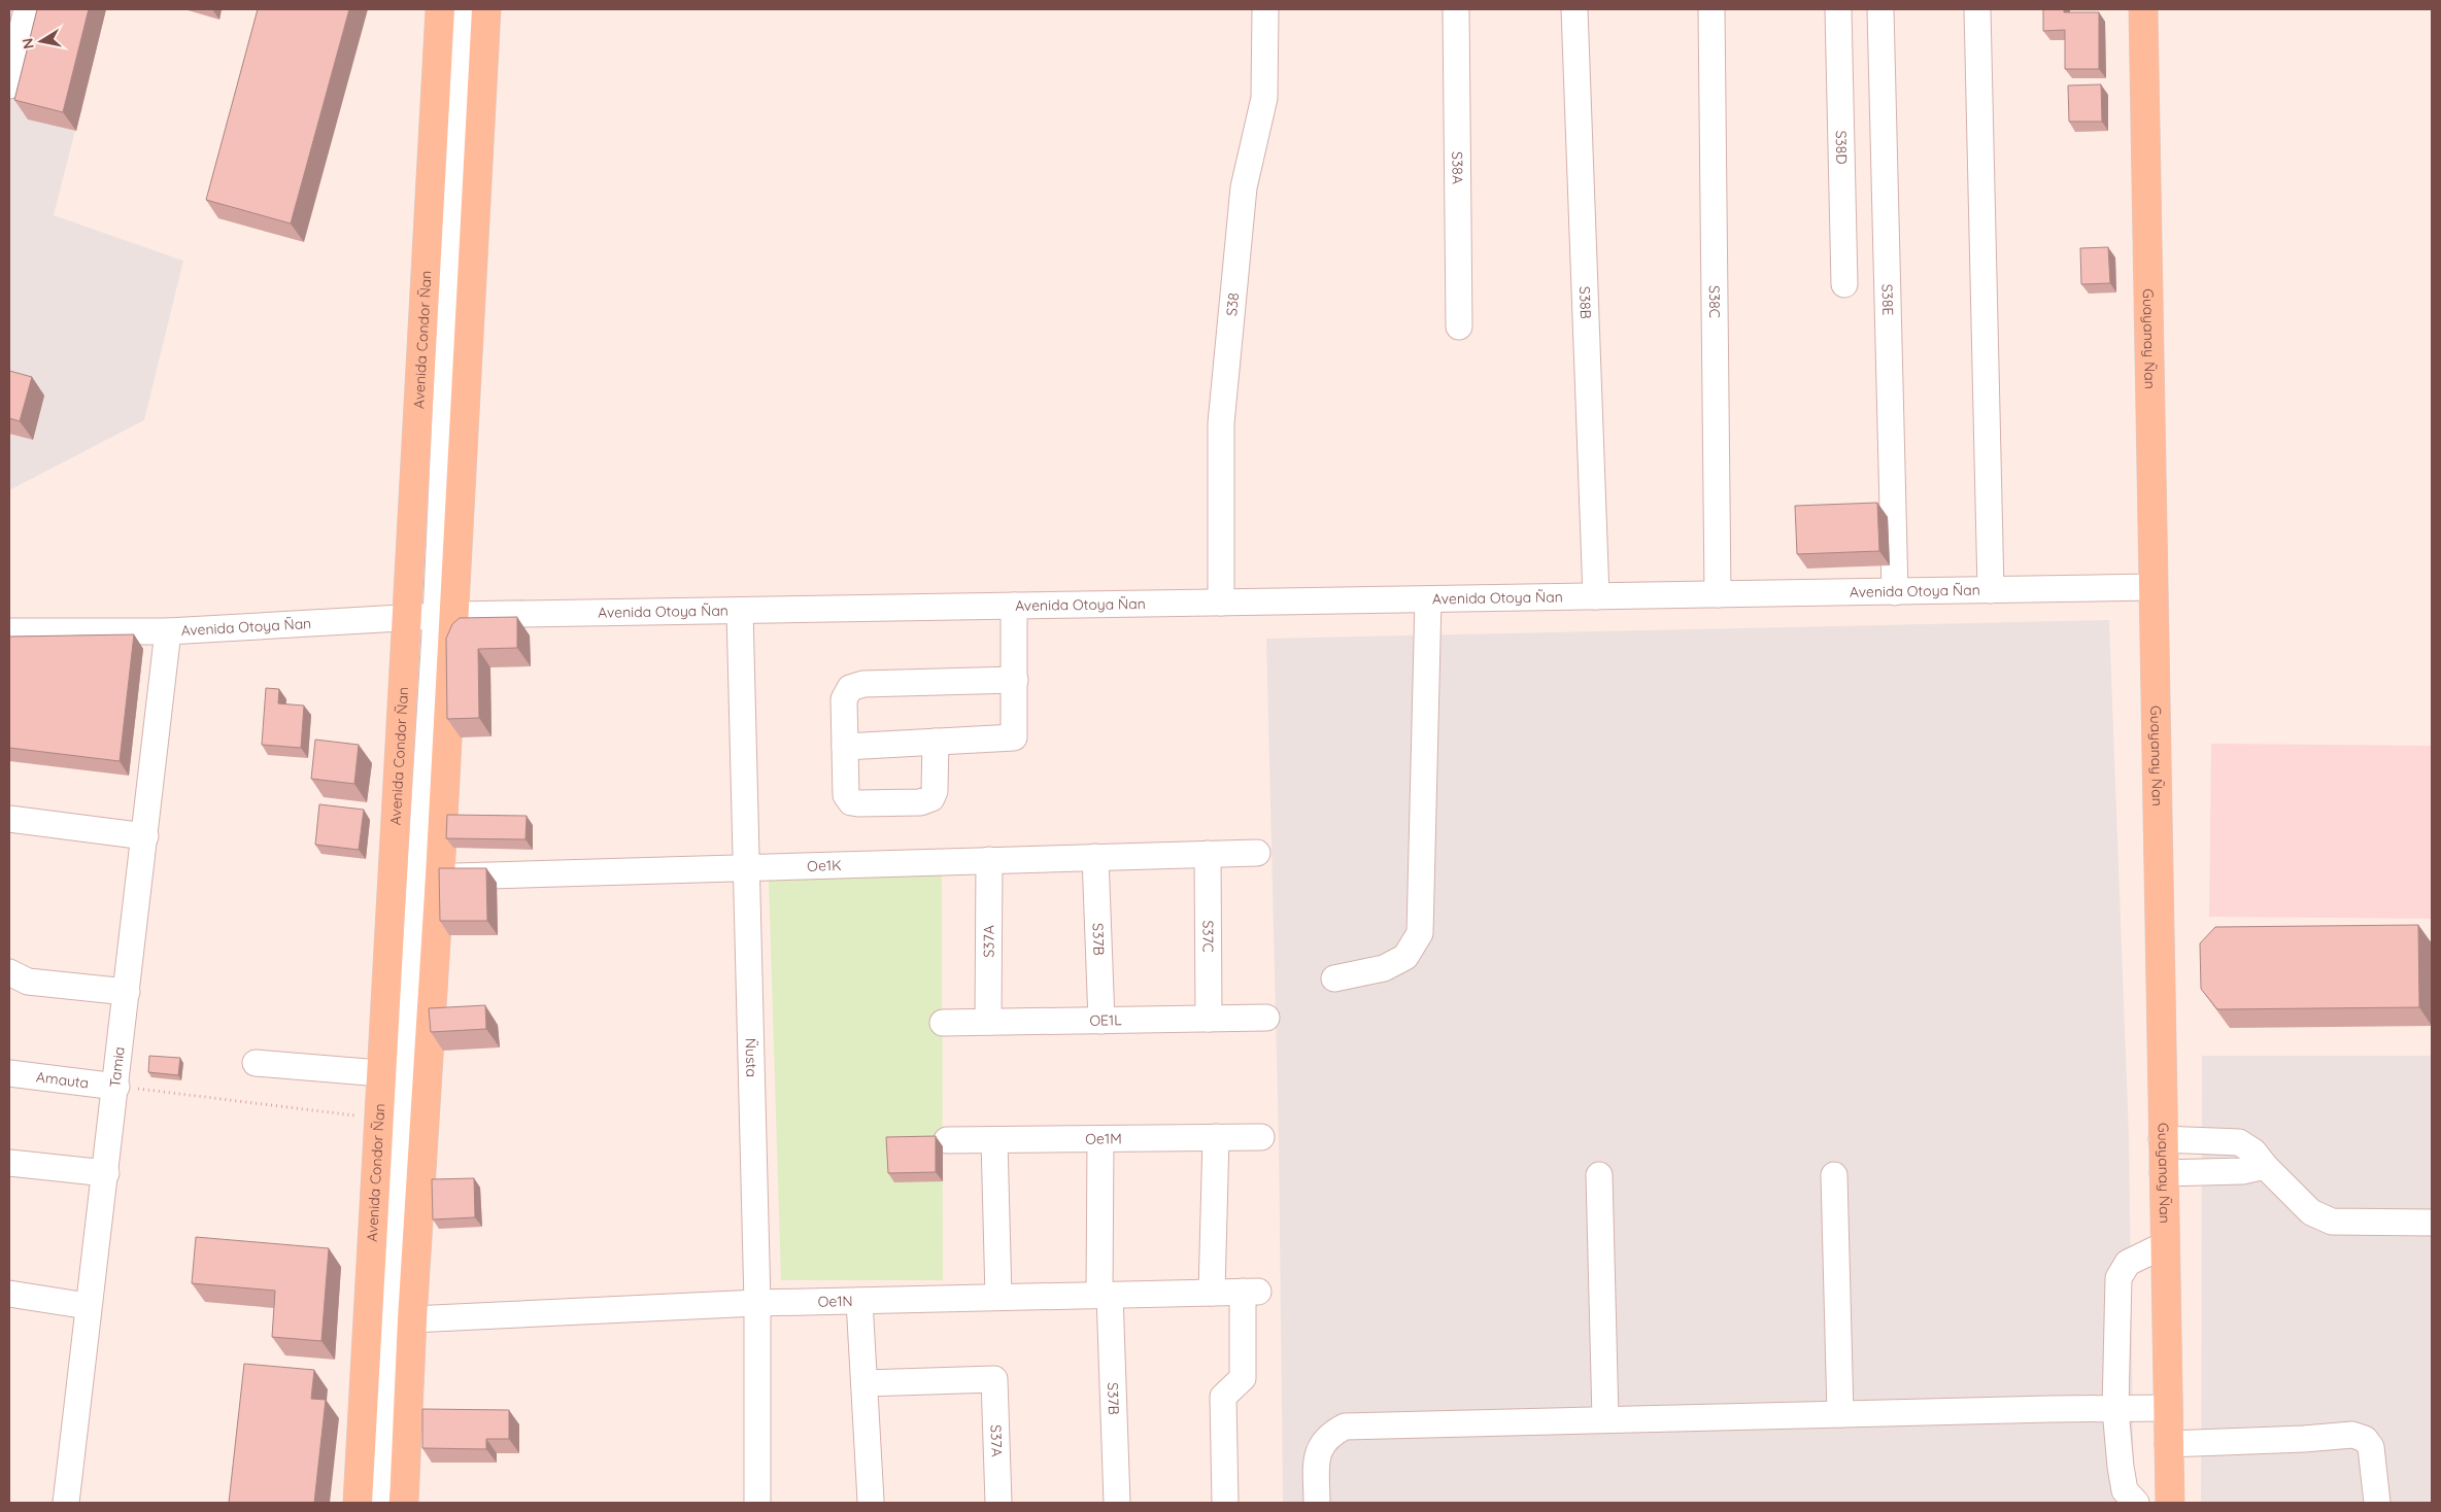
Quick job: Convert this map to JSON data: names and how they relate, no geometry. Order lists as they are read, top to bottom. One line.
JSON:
{"streets":{"main road":["Guayanay Ñan","Avenida Condor Ñan"],"street":["S38D","S38A","S38E","S38C","S38B","S38","Avenida Otoya Ñan","Oe1K","S37C","S37B","S37A","OE1L","Ñusta","Tamia","Amauta","Oe1M","Oe1N"]},"crossings":[["S38E","Avenida Otoya Ñan"],["S38C","Avenida Otoya Ñan"],["S38B","Avenida Otoya Ñan"],["S38","Avenida Otoya Ñan"],["Guayanay Ñan","Avenida Otoya Ñan"],["Avenida Condor Ñan","Avenida Otoya Ñan"],["Avenida Condor Ñan","Oe1K"],["Avenida Condor Ñan","Oe1N"],["Avenida Otoya Ñan","Ñusta"],["Avenida Otoya Ñan","Tamia"],["Oe1K","S37C"],["Oe1K","S37B"],["Oe1K","S37A"],["Oe1K","Ñusta"],["S37C","OE1L"],["S37B","OE1L"],["S37B","Oe1M"],["S37B","Oe1N"],["S37A","OE1L"],["Ñusta","Oe1N"],["Tamia","Amauta"]],"north":"left"}
